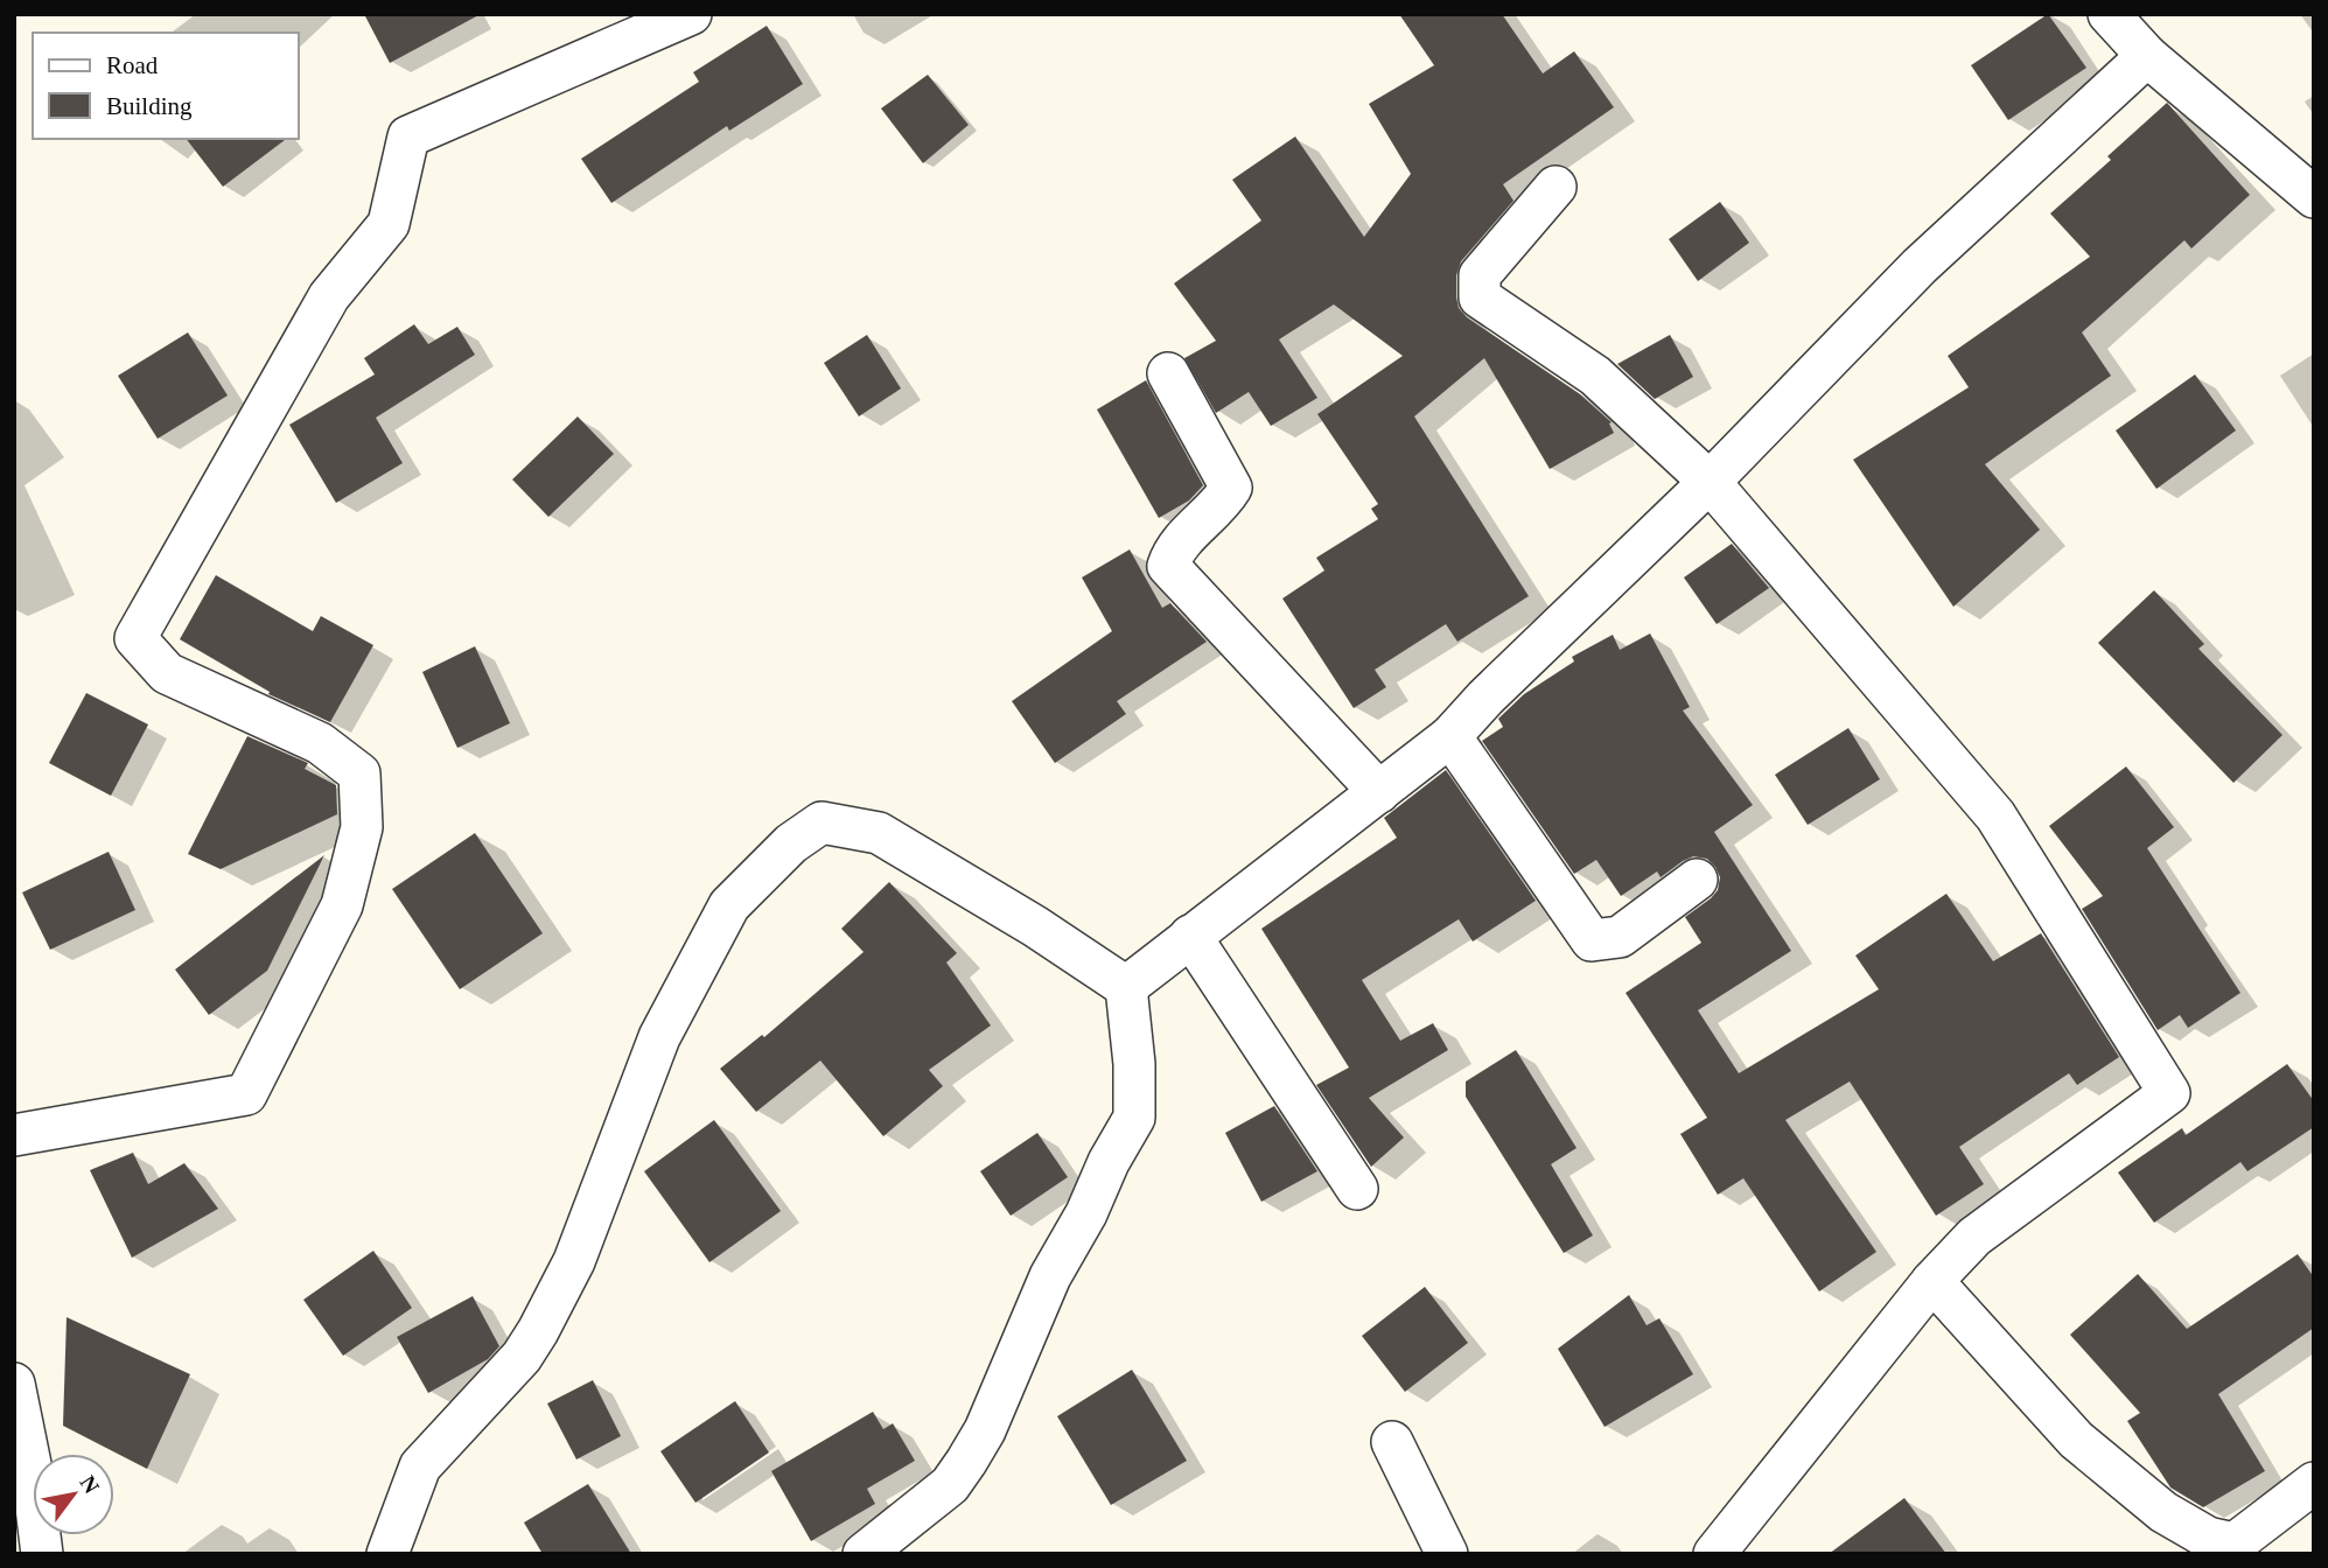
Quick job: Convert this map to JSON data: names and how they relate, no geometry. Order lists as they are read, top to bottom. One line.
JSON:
{"legend":["Road","Building"],"north":"top right"}
